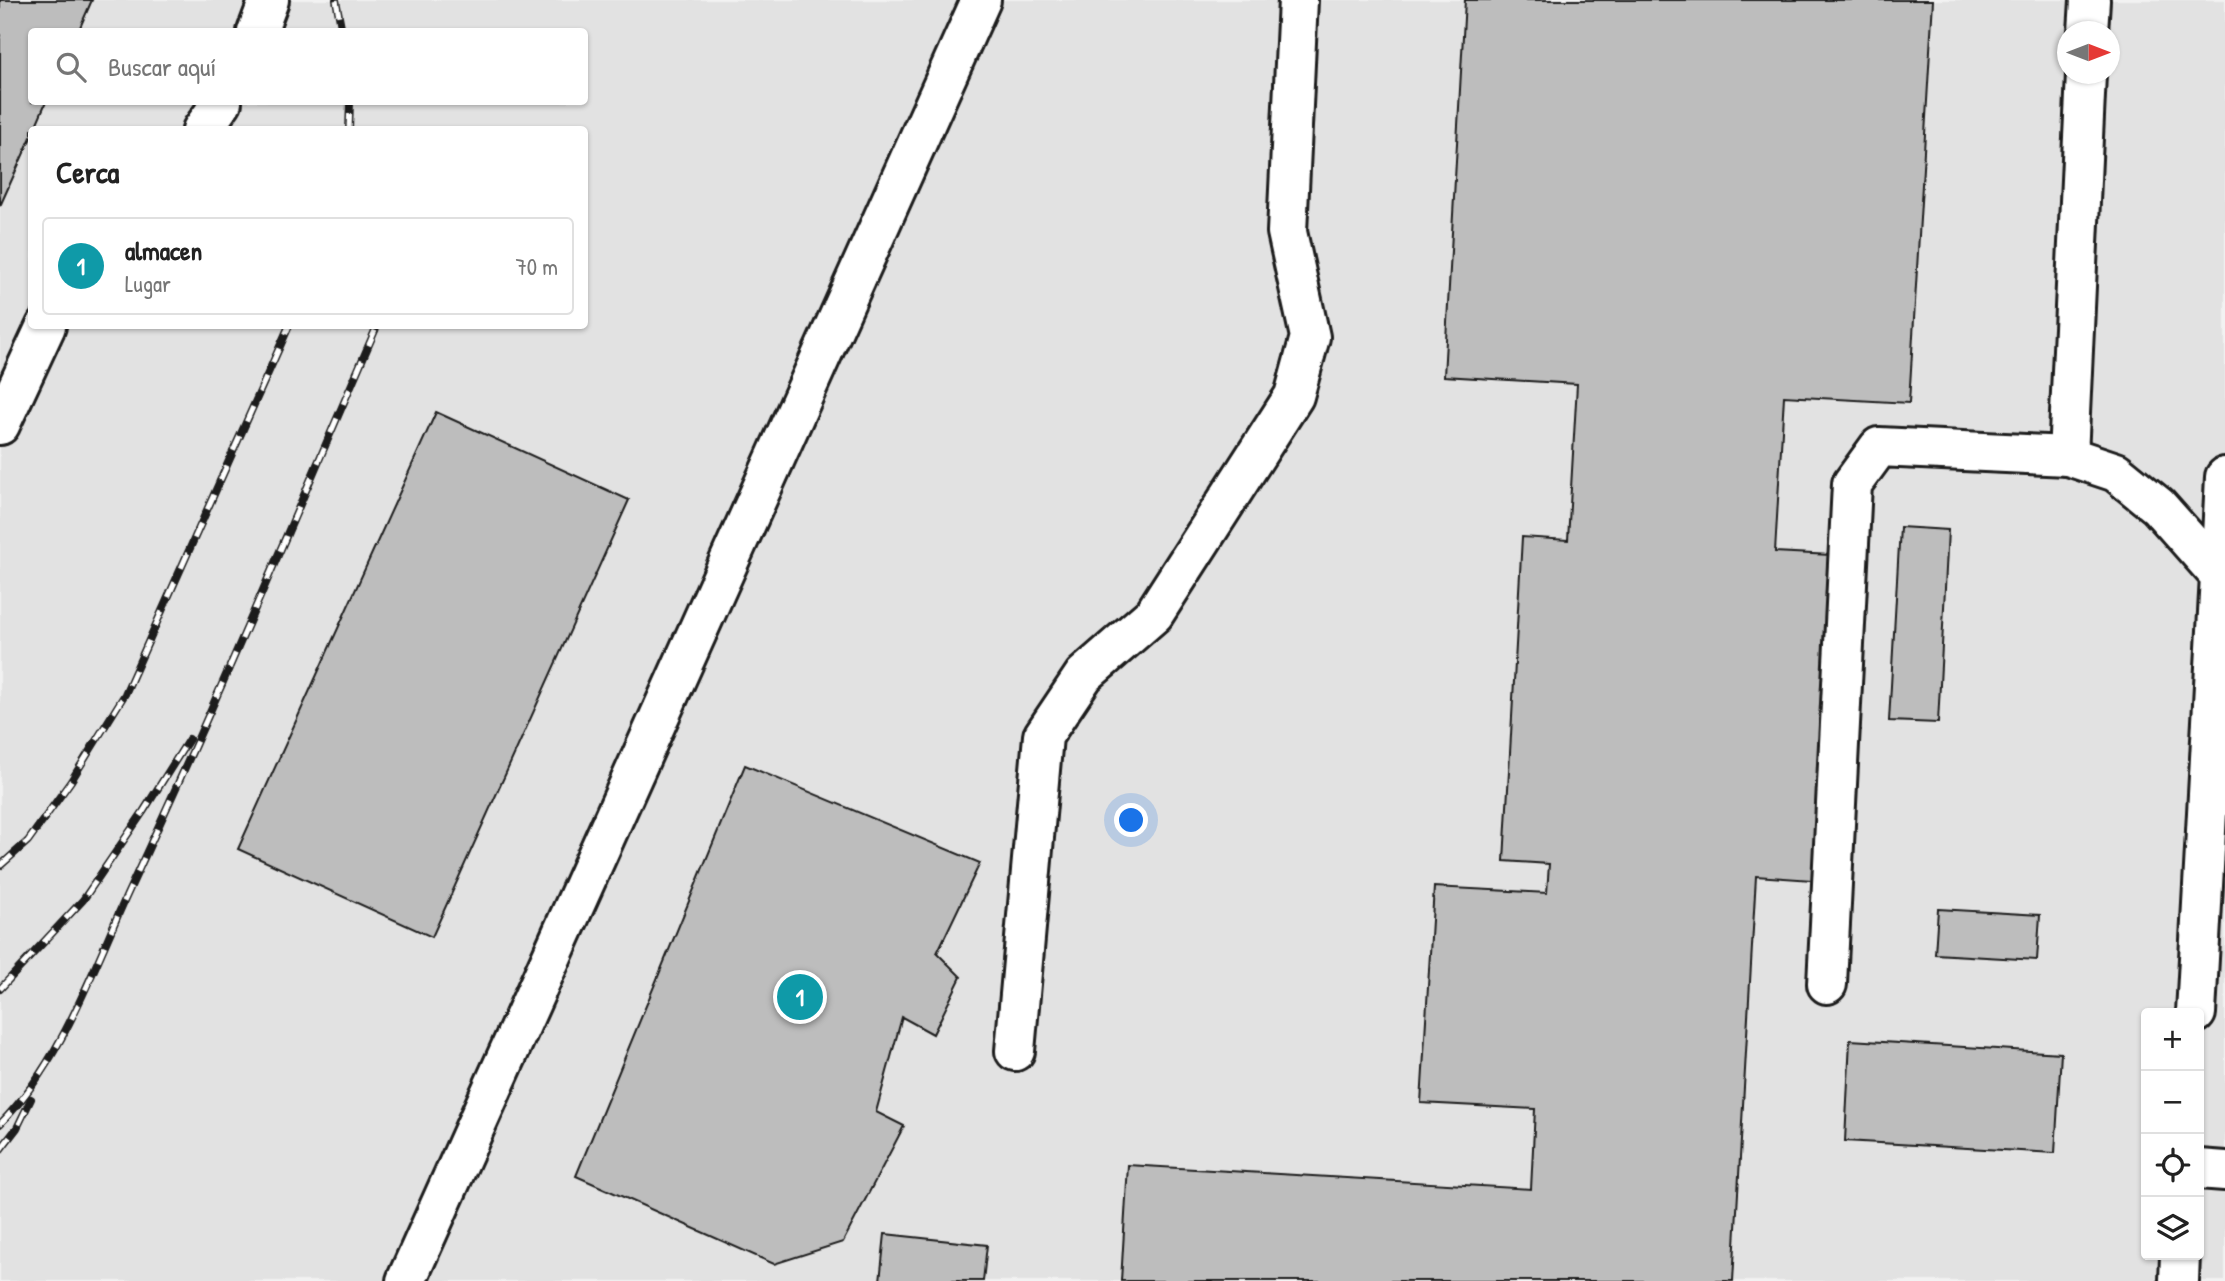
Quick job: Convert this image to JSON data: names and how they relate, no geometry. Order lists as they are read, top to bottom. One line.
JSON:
{"north":"right","page":{"search":"Buscar aquí","heading":"Cerca","list":[{"mark":"1","name":"almacen","note":"Lugar","value":"70 m"}],"pins":"1","map_buttons":["+","−"]}}
